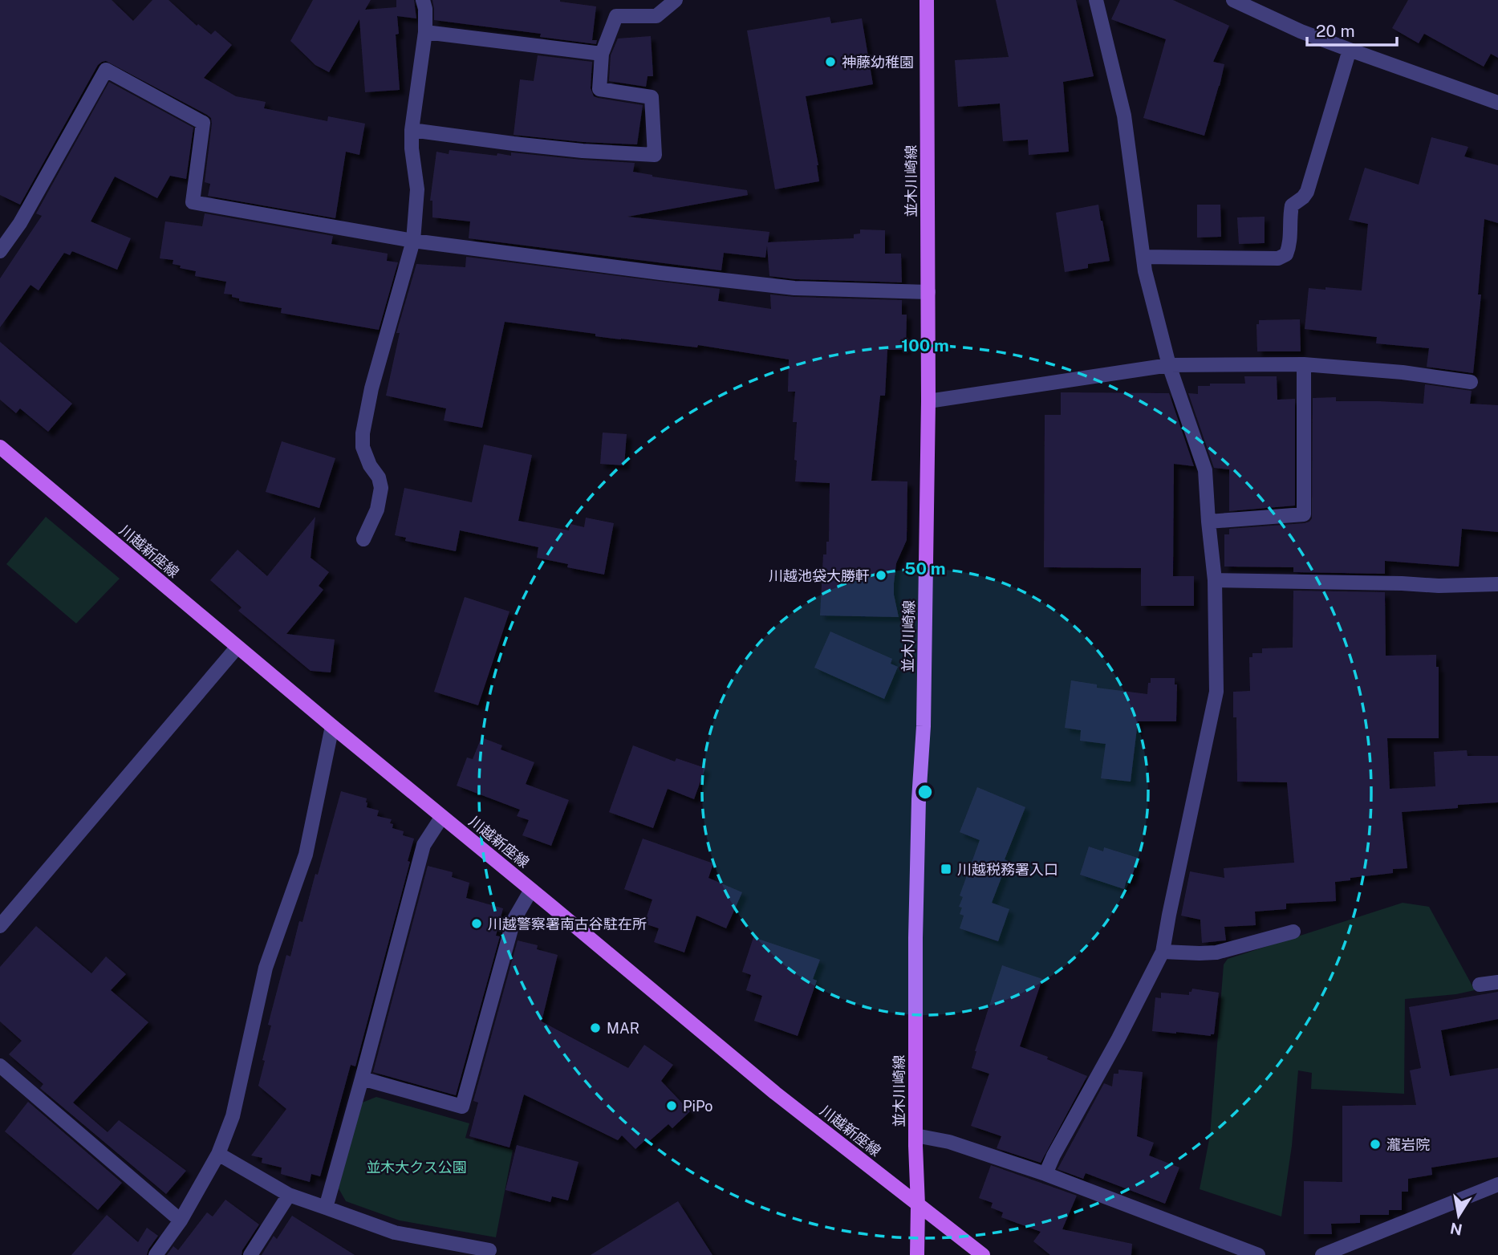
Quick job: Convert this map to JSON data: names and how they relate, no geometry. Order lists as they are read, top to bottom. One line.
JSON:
{"streets":{"main road":["並木川崎線","川越新座線"]},"crossings":[["並木川崎線","川越新座線"]],"parks":["並木大クス公園"],"places":{"other":["神藤幼稚園","川越池袋大勝軒","川越警察署南古谷駐在所","MAR","PiPo","瀧岩院"],"transit":["川越税務署入口"]},"scale_bar":"20 m","north":"bottom","rings":["100 m","50 m"]}
